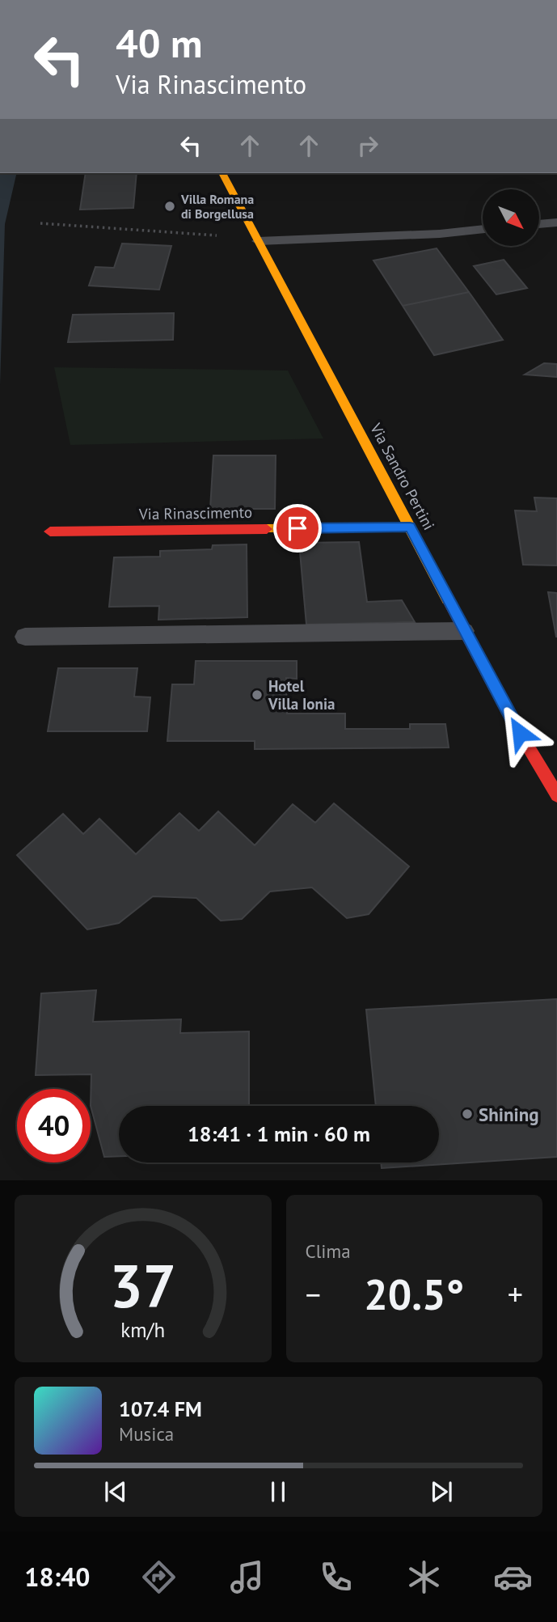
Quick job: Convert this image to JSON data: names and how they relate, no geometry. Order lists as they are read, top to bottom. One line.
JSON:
{"streets":{"street":["Via Sandro Pertini","Via Rinascimento"]},"crossings":[["Via Sandro Pertini","Via Rinascimento"]],"places":["Villa Romana di Borgellusa","Hotel Villa Ionia","Shining"],"north":"bottom right","page":{"turn":["40 m","Via Rinascimento"],"limit":"40","trip":"18:41 · 1 min · 60 m","tile":"Clima","heat":["−","20.5°","+"],"song":["107.4 FM","Musica"],"tabs":"18:40","gauge":["37","km/h"]}}
